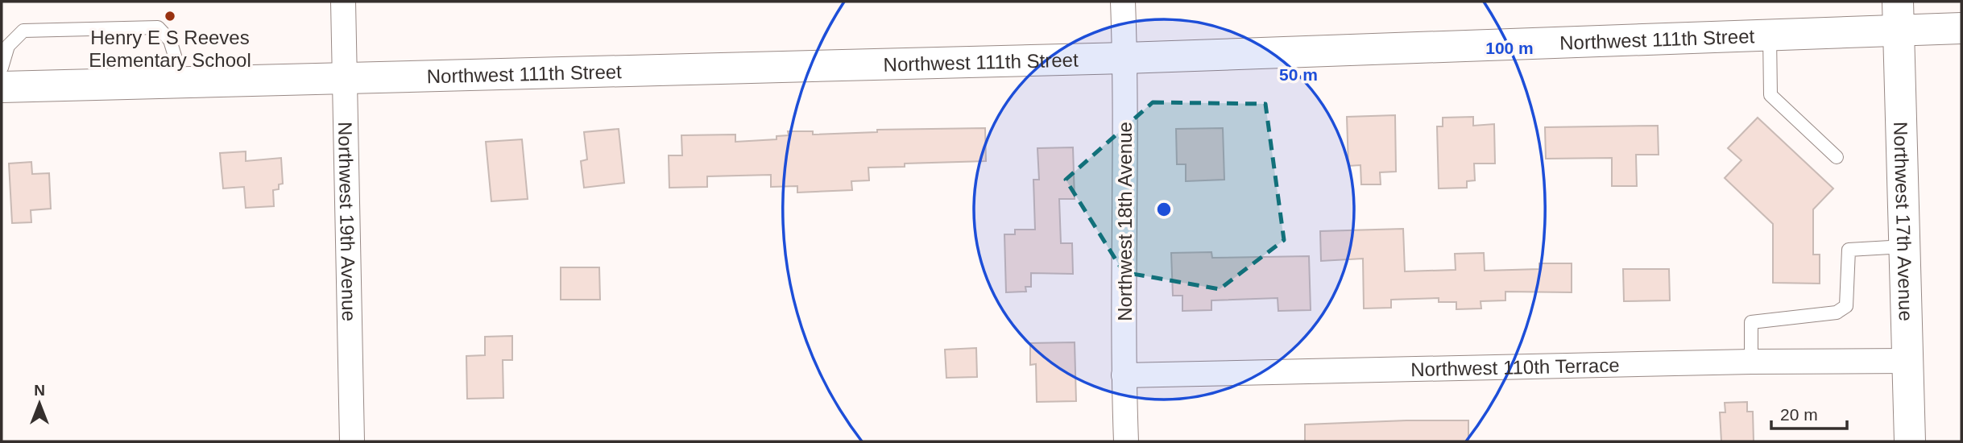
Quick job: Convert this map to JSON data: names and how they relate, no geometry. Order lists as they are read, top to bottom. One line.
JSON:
{"streets":{"street":["Northwest 111th Street","Northwest 19th Avenue","Northwest 18th Avenue","Northwest 17th Avenue","Northwest 110th Terrace"]},"crossings":[["Northwest 111th Street","Northwest 19th Avenue"],["Northwest 111th Street","Northwest 18th Avenue"],["Northwest 111th Street","Northwest 17th Avenue"],["Northwest 18th Avenue","Northwest 110th Terrace"],["Northwest 17th Avenue","Northwest 110th Terrace"]],"places":["Henry E S Reeves Elementary School"],"scale_bar":"20 m","north":"top","rings":["100 m","50 m"]}
